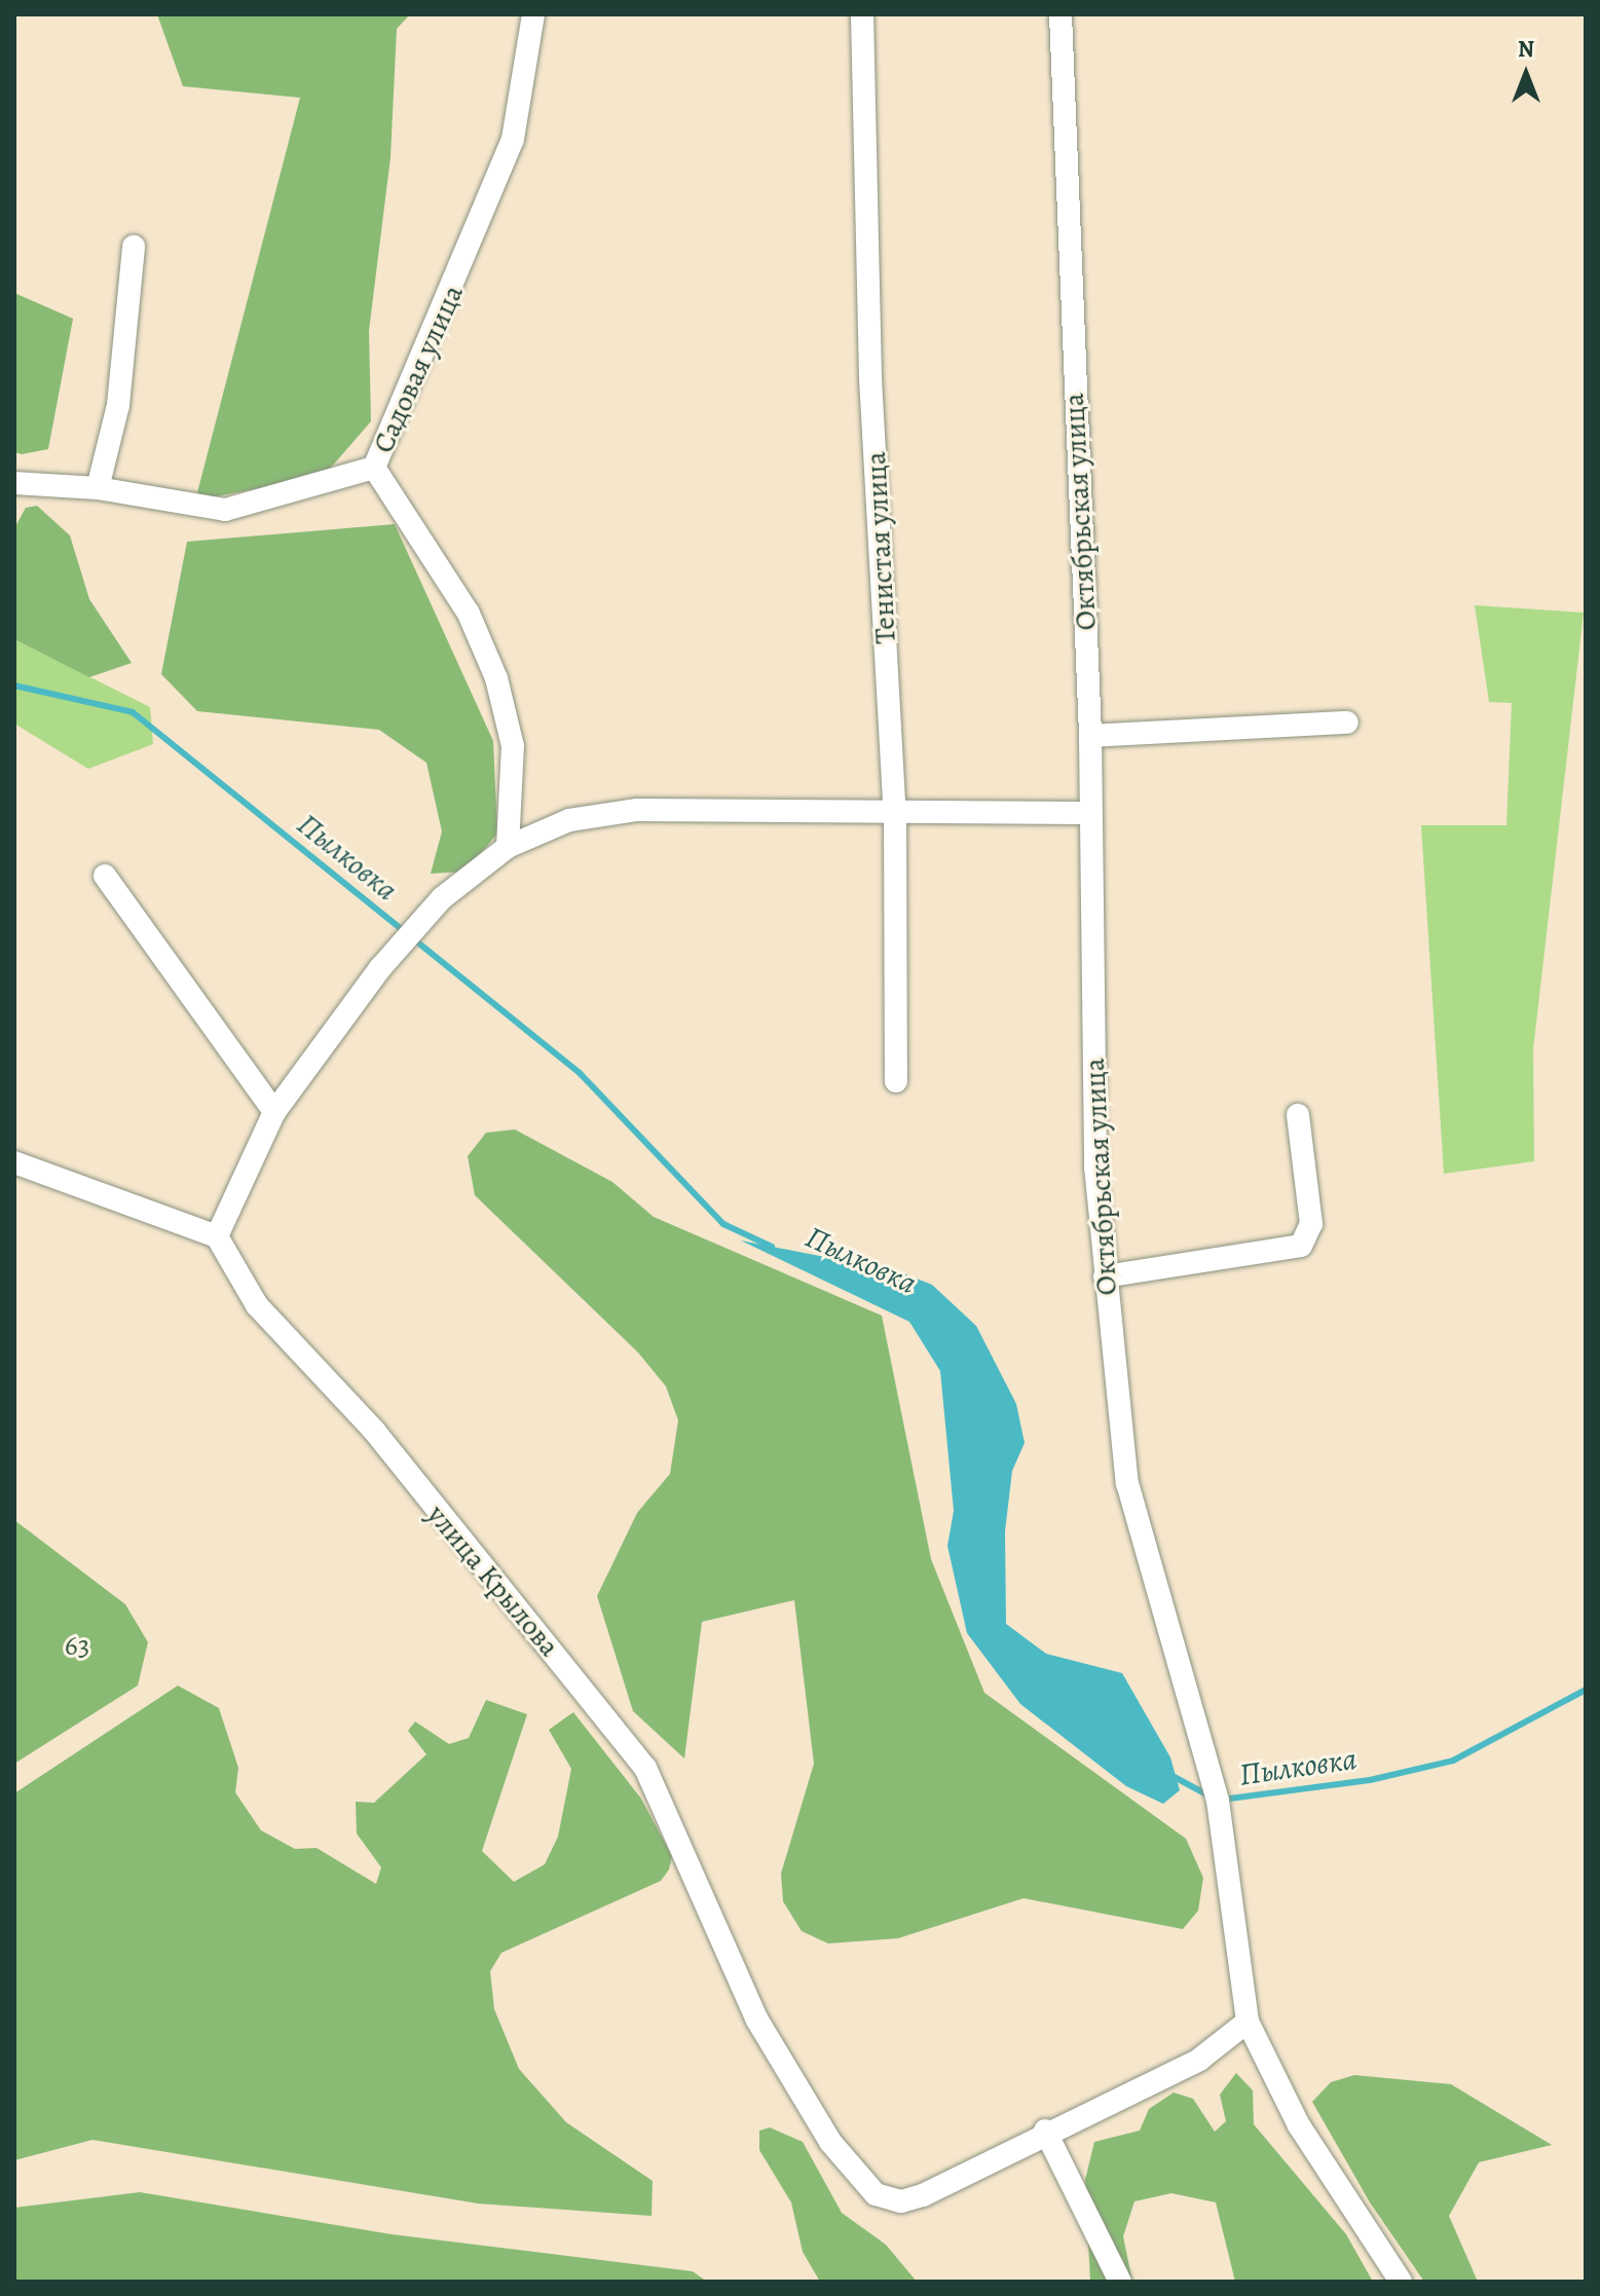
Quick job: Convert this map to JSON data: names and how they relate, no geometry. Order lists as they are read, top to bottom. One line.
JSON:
{"streets":{"street":["Садовая улица","Октябрьская улица","Тенистая улица","улица Крылова"]},"crossings":[["Октябрьская улица","улица Крылова"]],"water":["Пылковка"],"parks":["63"],"north":"top"}
